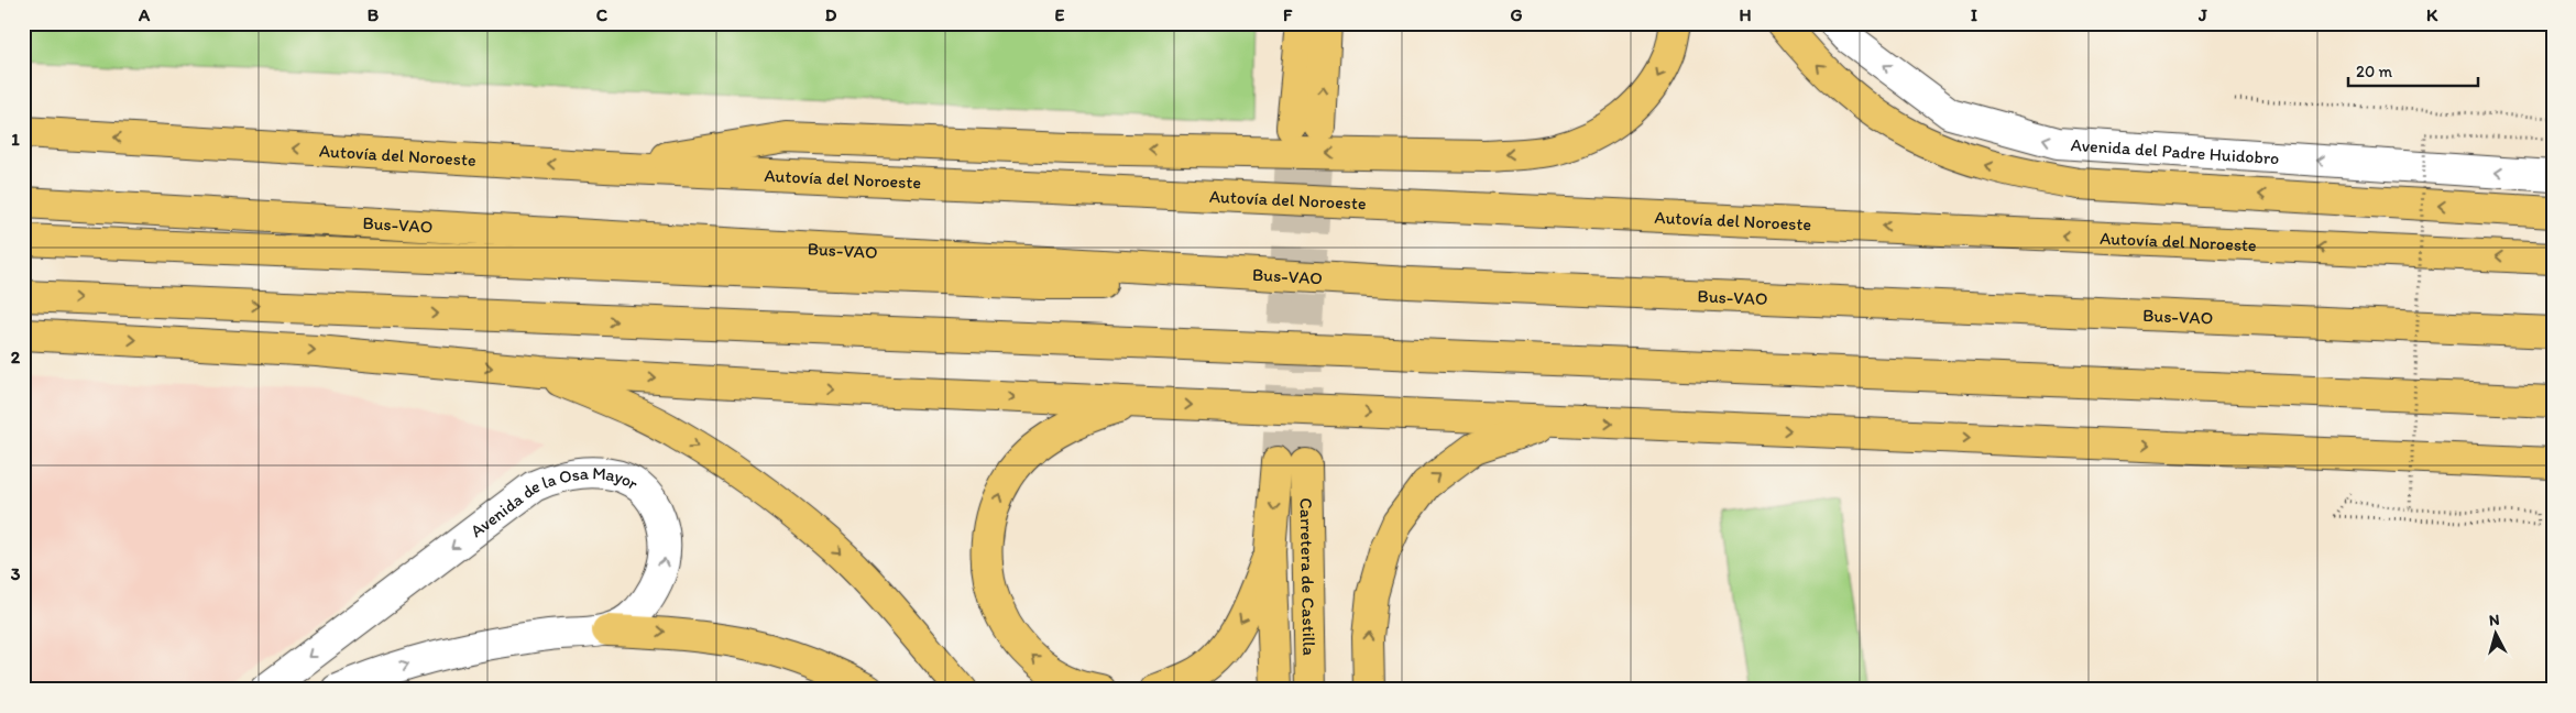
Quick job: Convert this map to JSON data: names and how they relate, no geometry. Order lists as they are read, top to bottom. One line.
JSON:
{"streets":{"highway":["Autovía del Noroeste","Bus-VAO","Carretera de Castilla"],"street":["Avenida del Padre Huidobro","Avenida de la Osa Mayor"]},"one_way":["Avenida del Padre Huidobro"],"scale_bar":"20 m","north":"top","grid":{"columns":["A","B","C","D","E","F","G","H","I","J","K"],"rows":["1","2","3"]}}
